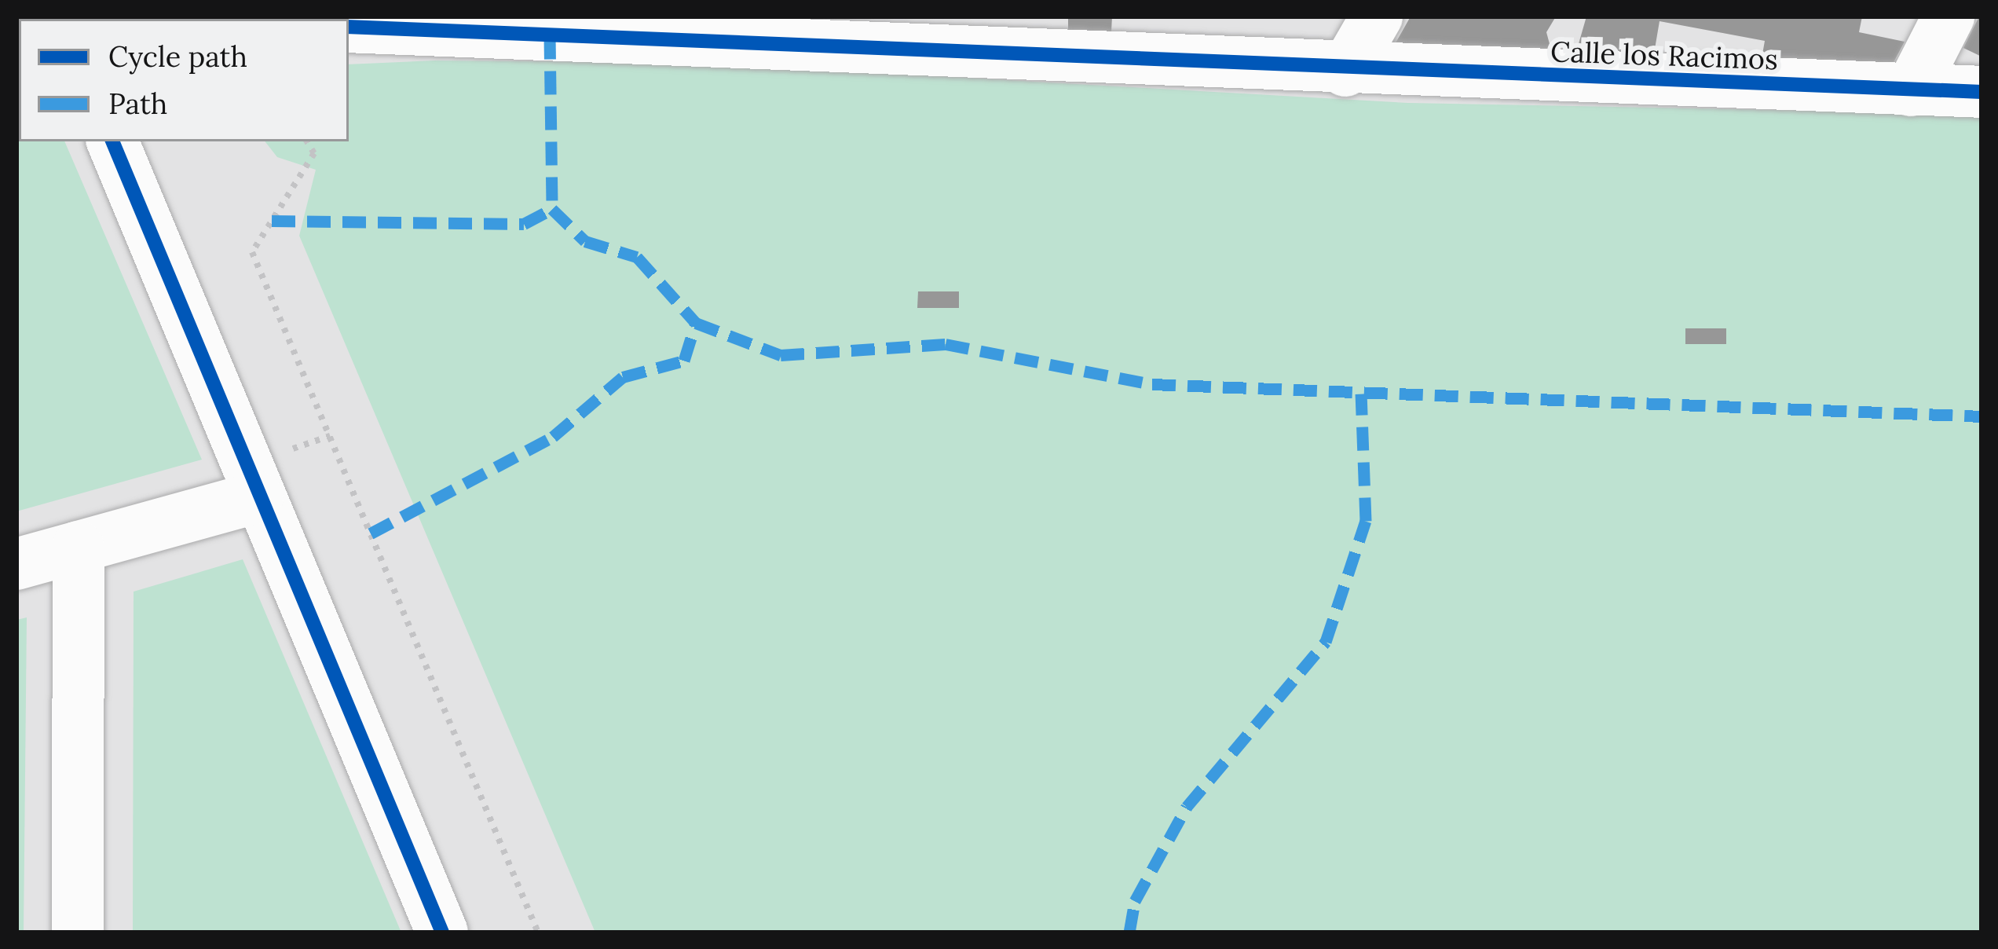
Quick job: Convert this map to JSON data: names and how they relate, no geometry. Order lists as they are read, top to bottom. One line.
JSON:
{"streets":{"street":["Calle los Racimos"]},"legend":["Cycle path","Path"]}
